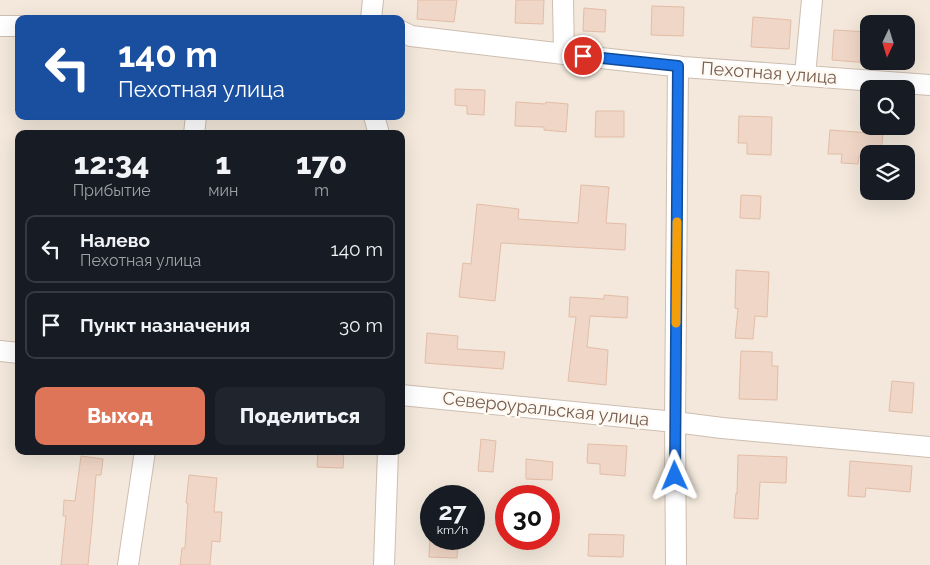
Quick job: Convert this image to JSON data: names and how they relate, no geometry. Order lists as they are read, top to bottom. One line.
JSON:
{"streets":{"street":["Пехотная улица","Североуральская улица"]},"north":"bottom","page":{"turn":["140 m","Пехотная улица"],"eta":["12:34","Прибытие","1","мин","170","m"],"list":[{"name":"Налево","note":"Пехотная улица","value":"140 m"},{"name":"Пункт назначения","value":"30 m"}],"buttons":["Выход","Поделиться"],"speed":"27 km/h","limit":"30"}}
